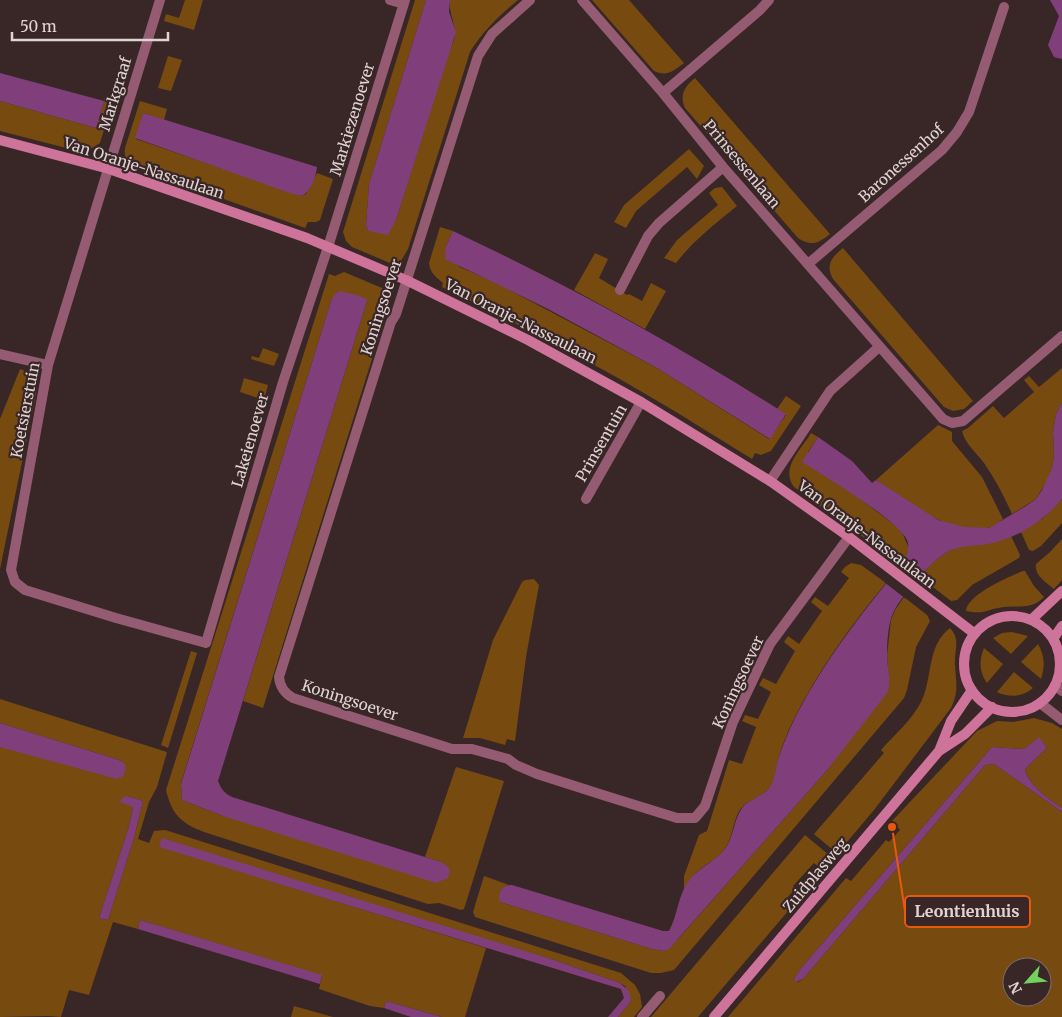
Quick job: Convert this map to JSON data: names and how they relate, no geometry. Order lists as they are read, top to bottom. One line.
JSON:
{"streets":{"street":["Markgraaf","Markiezenoever","Baronessenhof","Prinsessenlaan","Van Oranje-Nassaulaan","Koningsoever","Koetsierstuin","Lakeienoever","Prinsentuin","Zuidplasweg"]},"crossings":[["Markgraaf","Van Oranje-Nassaulaan"],["Markgraaf","Koetsierstuin"],["Markiezenoever","Van Oranje-Nassaulaan"],["Markiezenoever","Lakeienoever"],["Baronessenhof","Prinsessenlaan"],["Van Oranje-Nassaulaan","Koningsoever"],["Van Oranje-Nassaulaan","Koetsierstuin"],["Van Oranje-Nassaulaan","Lakeienoever"],["Van Oranje-Nassaulaan","Prinsentuin"],["Van Oranje-Nassaulaan","Zuidplasweg"],["Koetsierstuin","Lakeienoever"]],"places":["Leontienhuis"],"scale_bar":"50 m","north":"bottom left"}
